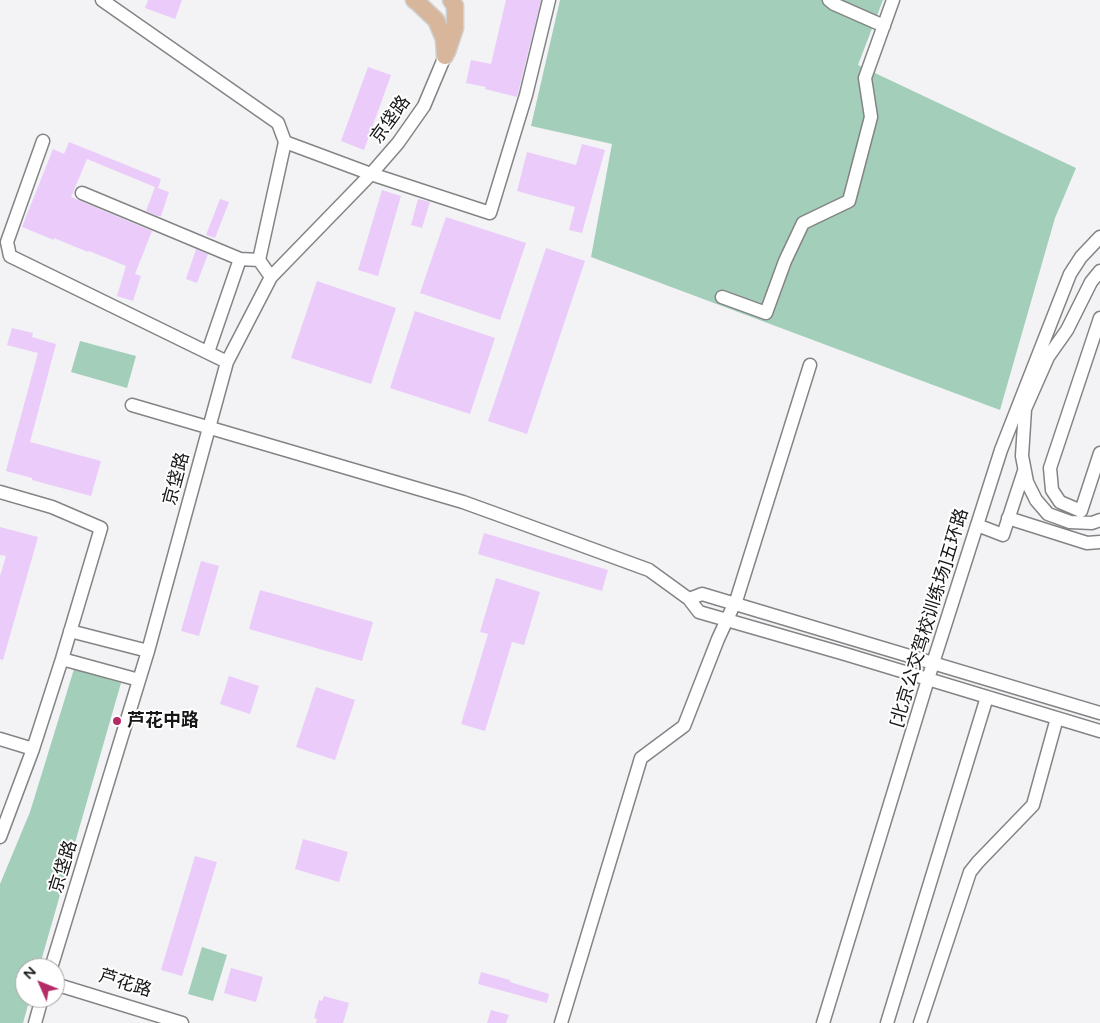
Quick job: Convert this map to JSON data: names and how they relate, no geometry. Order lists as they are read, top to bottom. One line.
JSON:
{"streets":{"street":["京垡路","[北京公交驾校训练场]五环路","芦花路"]},"places":["芦花中路"],"north":"top left"}
